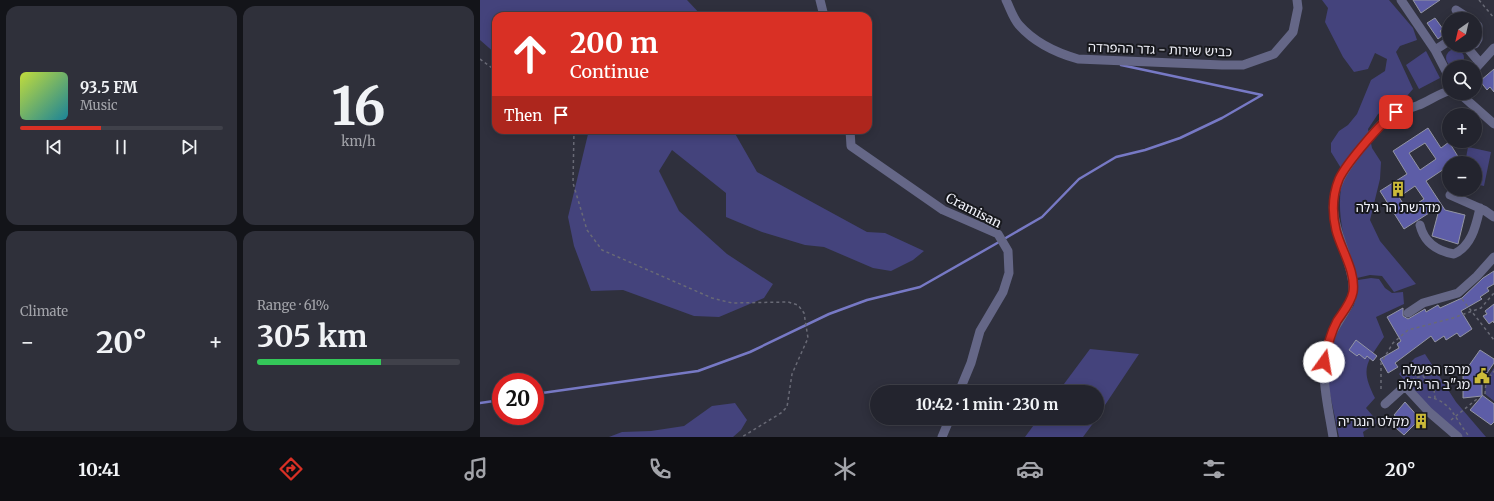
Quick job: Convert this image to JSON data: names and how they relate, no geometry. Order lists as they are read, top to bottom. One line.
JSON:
{"streets":{"street":["כביש שירות - גדר ההפרדה","Cramisan"]},"places":{"building":["מדרשת הר גילה","מקלט הנגריה"],"public building":["מרכז הפעלה מג\"ב הר גילה"]},"north":"bottom left","page":{"tile":[["16","km/h"],"Climate",["Range · 61%","305 km"]],"map_buttons":["+","−"],"turn":["200 m","Continue"],"song":["93.5 FM","Music"],"then":"Then","heat":["−","20°","+"],"limit":"20","trip":"10:42 · 1 min · 230 m","tabs":["10:41","20°"]}}
